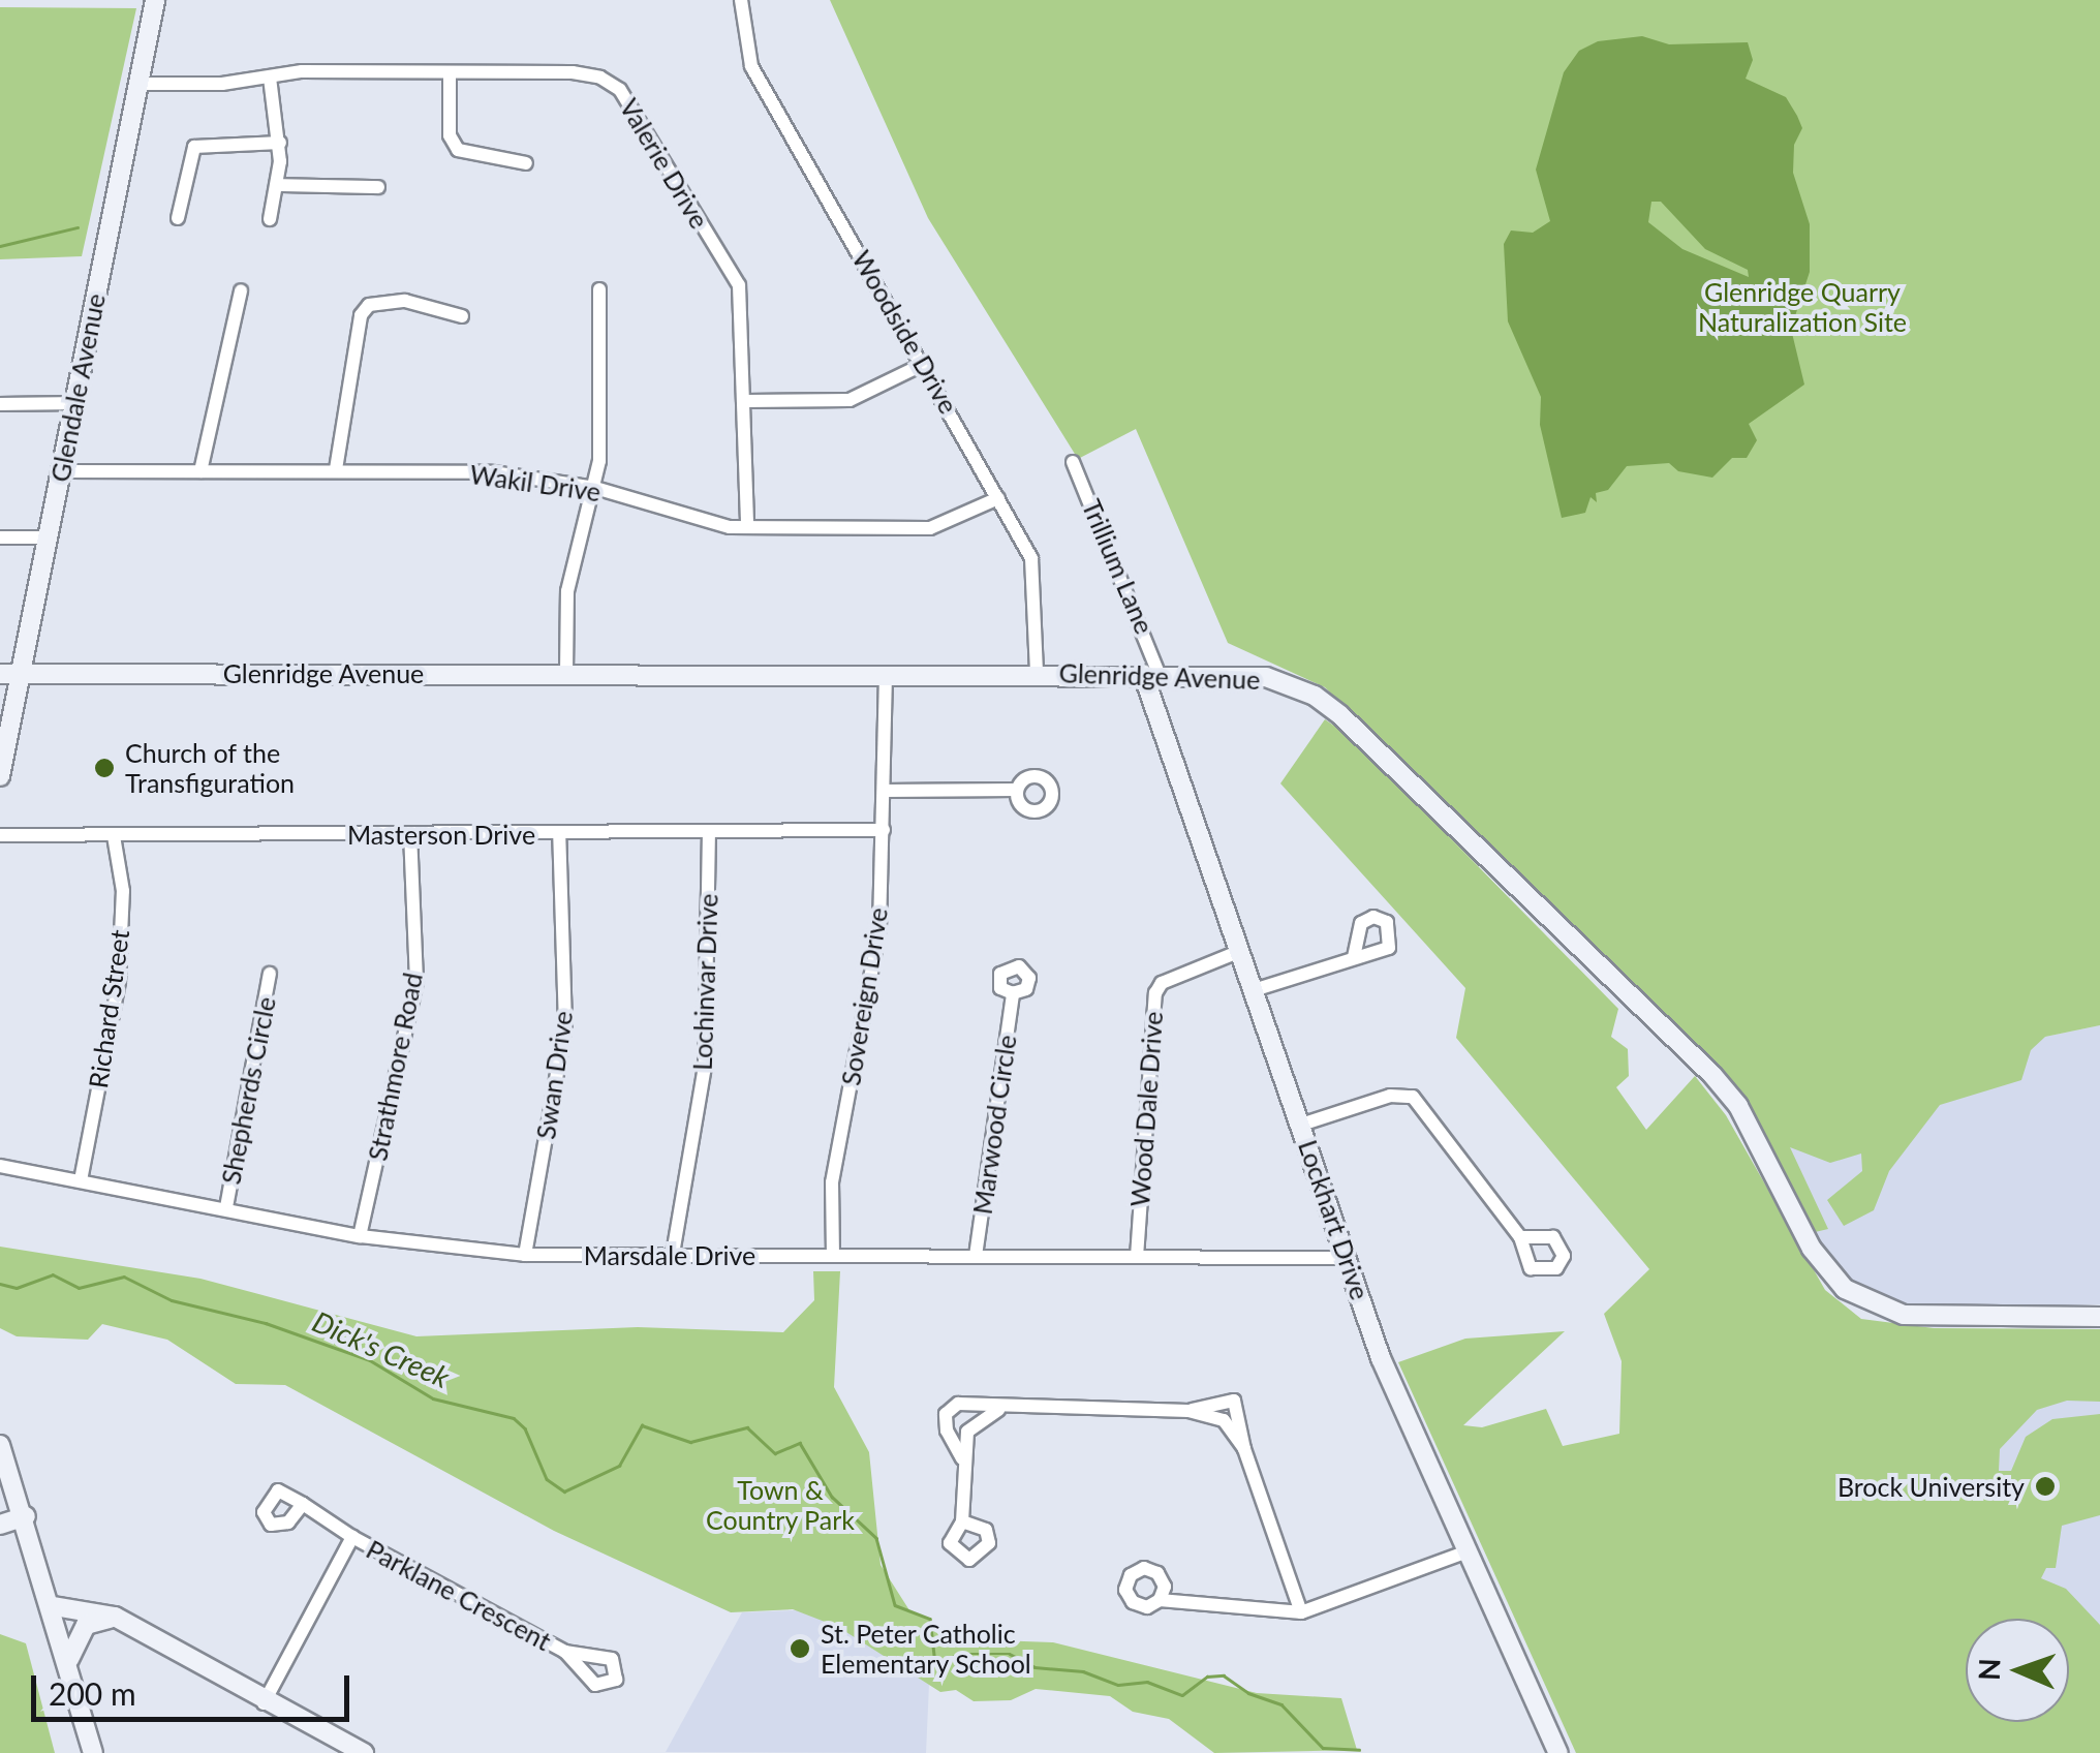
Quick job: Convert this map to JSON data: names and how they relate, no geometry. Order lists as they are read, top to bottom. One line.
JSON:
{"streets":{"main road":["Glendale Avenue","Glenridge Avenue","Lockhart Drive"],"street":["Valerie Drive","Woodside Drive","Wakil Drive","Trillium Lane","Masterson Drive","Lochinvar Drive","Sovereign Drive","Richard Street","Strathmore Road","Swan Drive","Shepherds Circle","Wood Dale Drive","Marwood Circle","Marsdale Drive","Parklane Crescent"]},"crossings":[["Valerie Drive","Glendale Avenue"],["Valerie Drive","Wakil Drive"],["Woodside Drive","Wakil Drive"],["Woodside Drive","Glenridge Avenue"],["Glendale Avenue","Wakil Drive"],["Glendale Avenue","Glenridge Avenue"],["Trillium Lane","Glenridge Avenue"],["Trillium Lane","Lockhart Drive"],["Glenridge Avenue","Sovereign Drive"],["Glenridge Avenue","Lockhart Drive"],["Masterson Drive","Lochinvar Drive"],["Masterson Drive","Sovereign Drive"],["Masterson Drive","Richard Street"],["Masterson Drive","Strathmore Road"],["Masterson Drive","Swan Drive"],["Lochinvar Drive","Marsdale Drive"],["Sovereign Drive","Marsdale Drive"],["Richard Street","Marsdale Drive"],["Strathmore Road","Marsdale Drive"],["Swan Drive","Marsdale Drive"],["Shepherds Circle","Marsdale Drive"],["Wood Dale Drive","Lockhart Drive"],["Wood Dale Drive","Marsdale Drive"],["Marwood Circle","Marsdale Drive"],["Lockhart Drive","Marsdale Drive"]],"water":["Dick's Creek"],"parks":["Glenridge Quarry Naturalization Site","Town & Country Park"],"places":["Church of the Transfiguration","Brock University","St. Peter Catholic Elementary School"],"scale_bar":"200 m","north":"left"}
